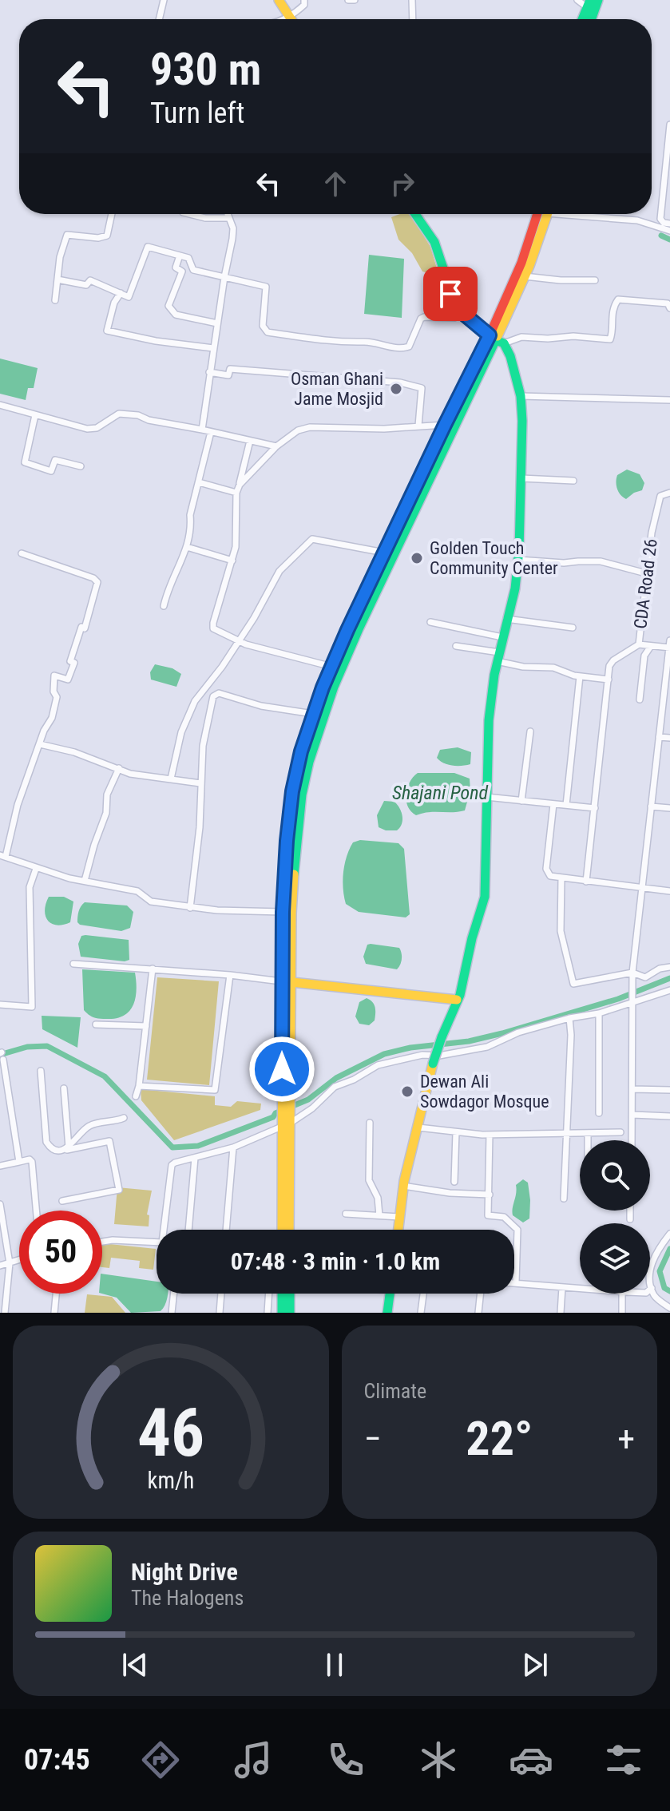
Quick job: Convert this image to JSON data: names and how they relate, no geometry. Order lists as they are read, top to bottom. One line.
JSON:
{"streets":{"street":["CDA Road 26"]},"water":["Shajani Pond"],"places":["Osman Ghani Jame Mosjid","Golden Touch Community Center","Dewan Ali Sowdagor Mosque"],"page":{"turn":["930 m","Turn left"],"limit":"50","trip":"07:48 · 3 min · 1.0 km","tile":"Climate","heat":["−","22°","+"],"song":["Night Drive","The Halogens"],"tabs":"07:45","gauge":["46","km/h"]}}
